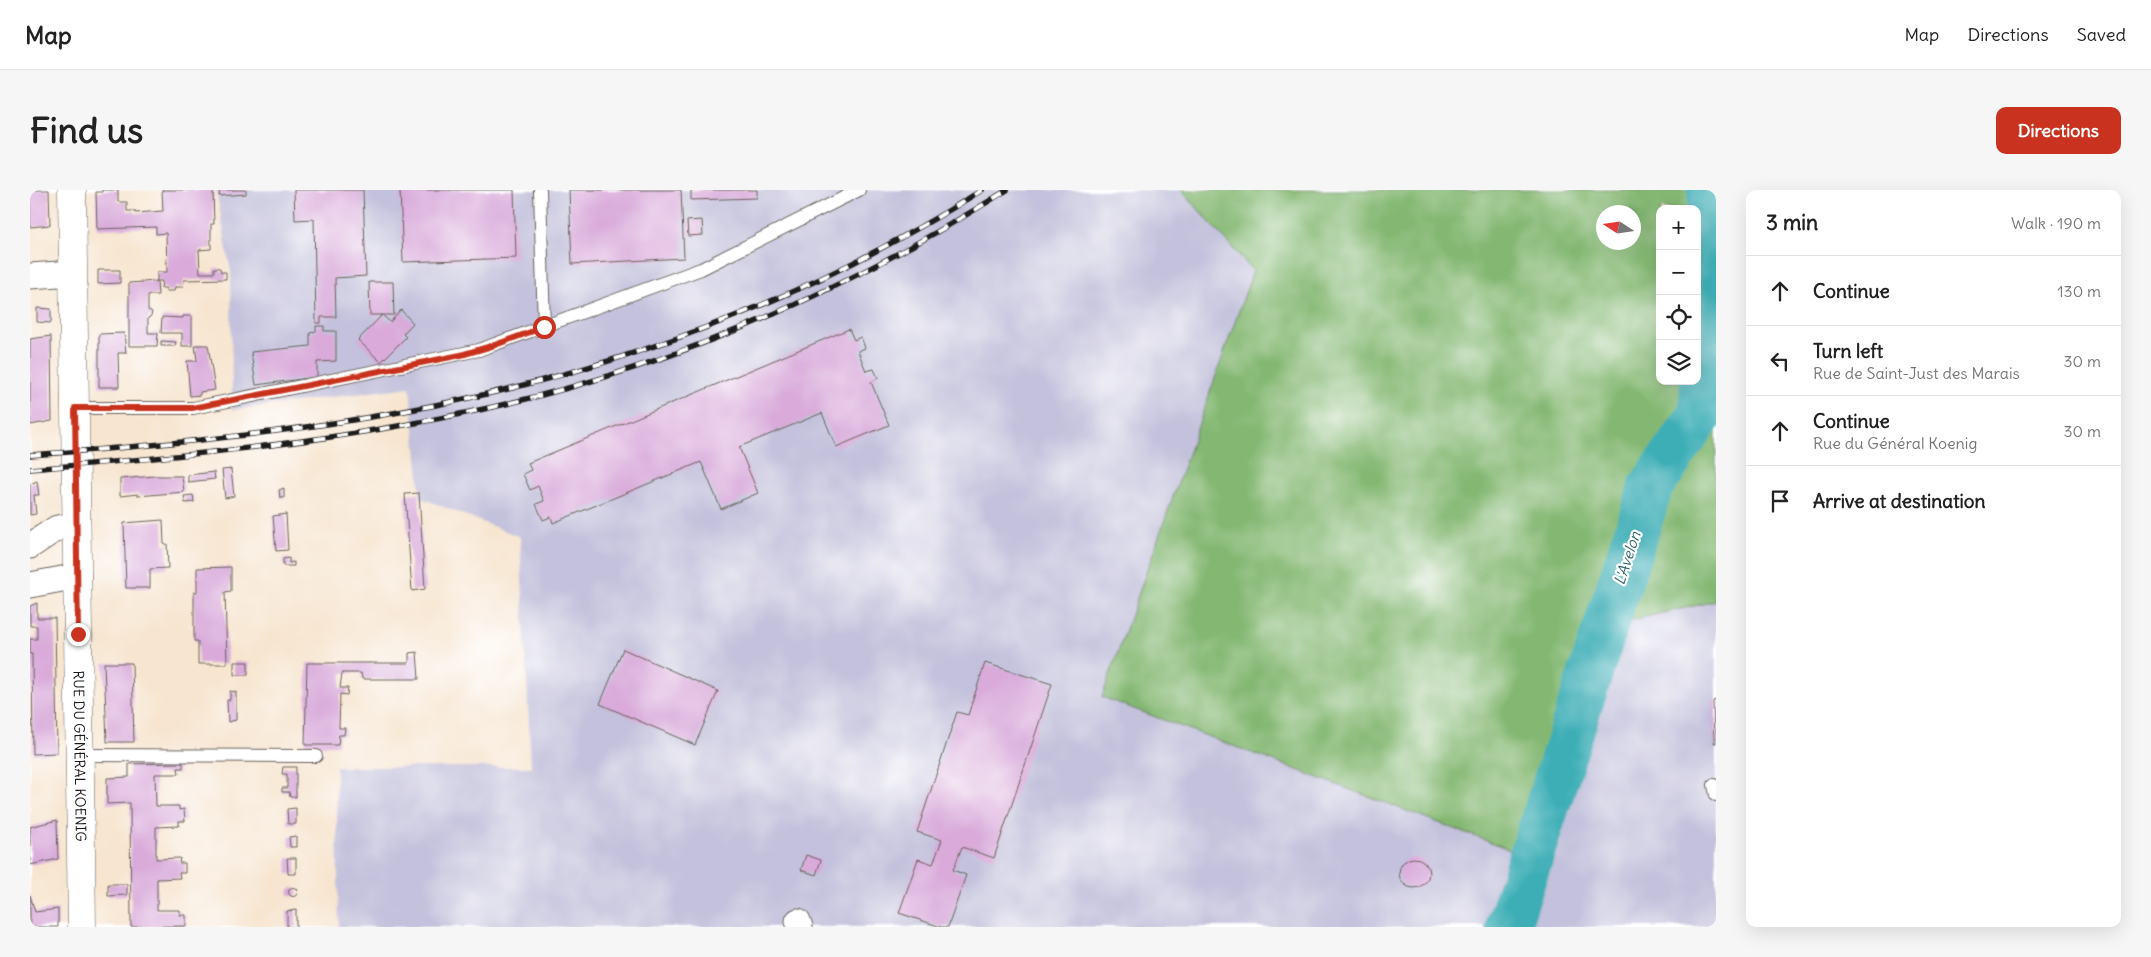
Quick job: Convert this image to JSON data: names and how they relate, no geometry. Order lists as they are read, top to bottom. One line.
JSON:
{"streets":{"street":["RUE DU GÉNÉRAL KOENIG"]},"water":["L'Avelon"],"north":"left","page":{"header":"Map","nav":["Map","Directions","Saved"],"buttons":"Directions","title":"Find us","heading":["3 min","Walk · 190 m"],"map_buttons":["+","−"],"list":[["Continue","130 m"],["Turn left","Rue de Saint-Just des Marais","30 m"],["Continue","Rue du Général Koenig","30 m"],"Arrive at destination"]}}
